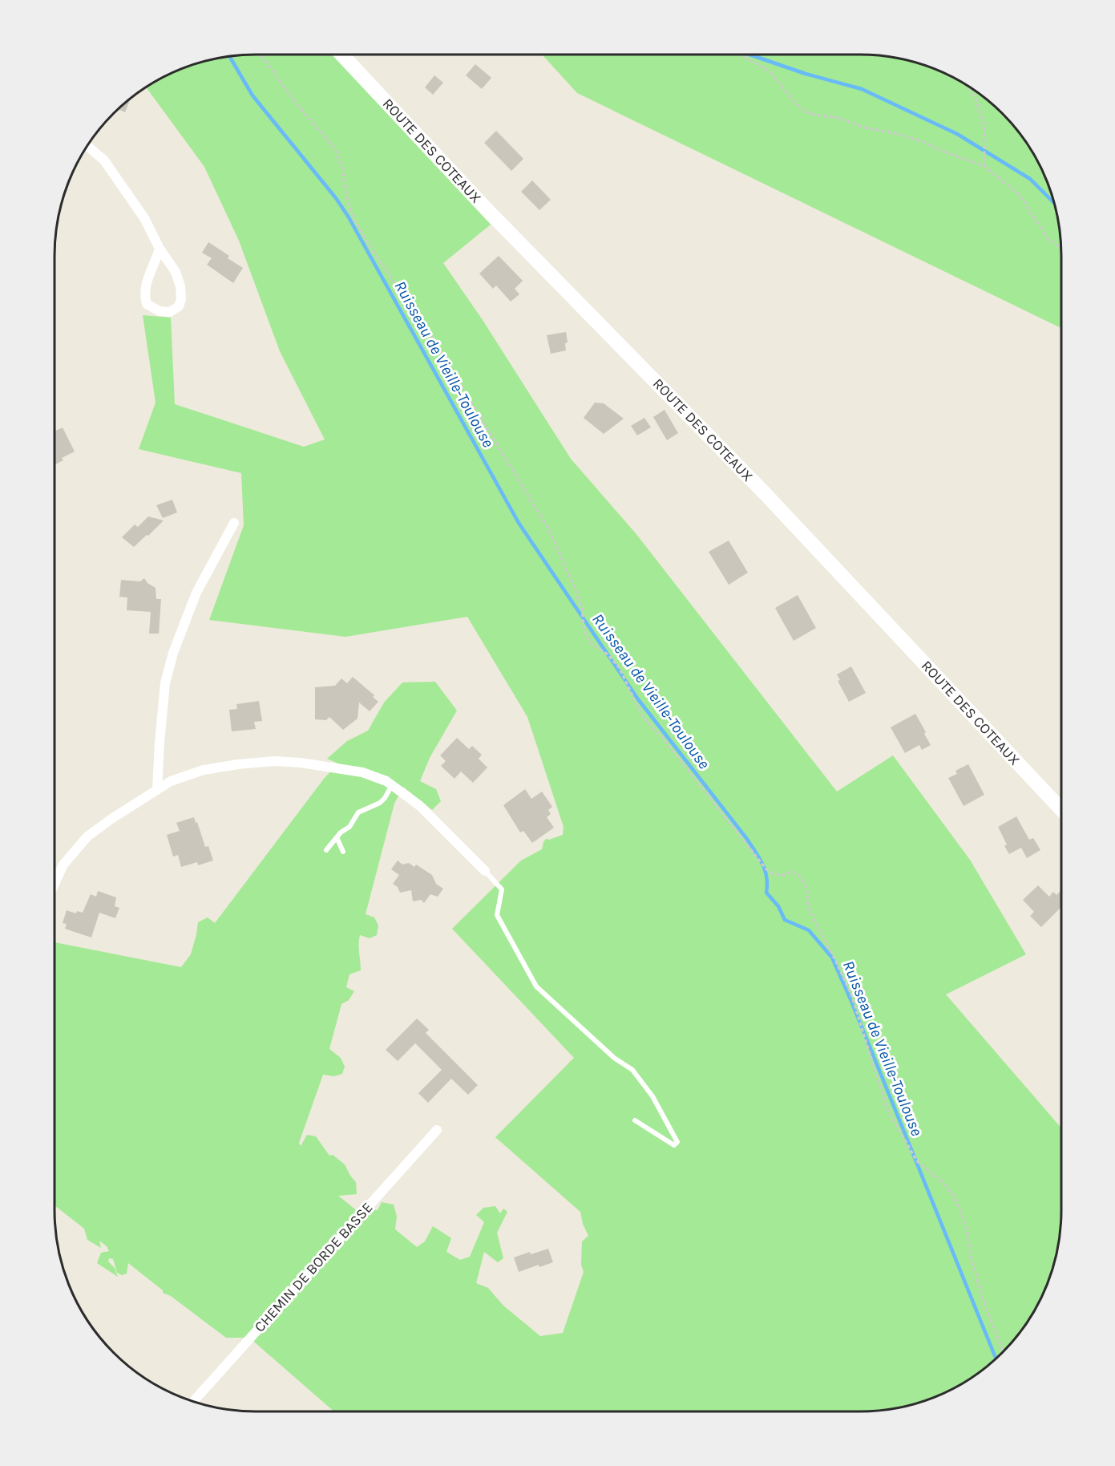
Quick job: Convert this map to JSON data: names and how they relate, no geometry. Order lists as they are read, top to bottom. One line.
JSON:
{"streets":{"street":["ROUTE DES COTEAUX","CHEMIN DE BORDE BASSE"]},"water":["Ruisseau de Vieille-Toulouse"]}
